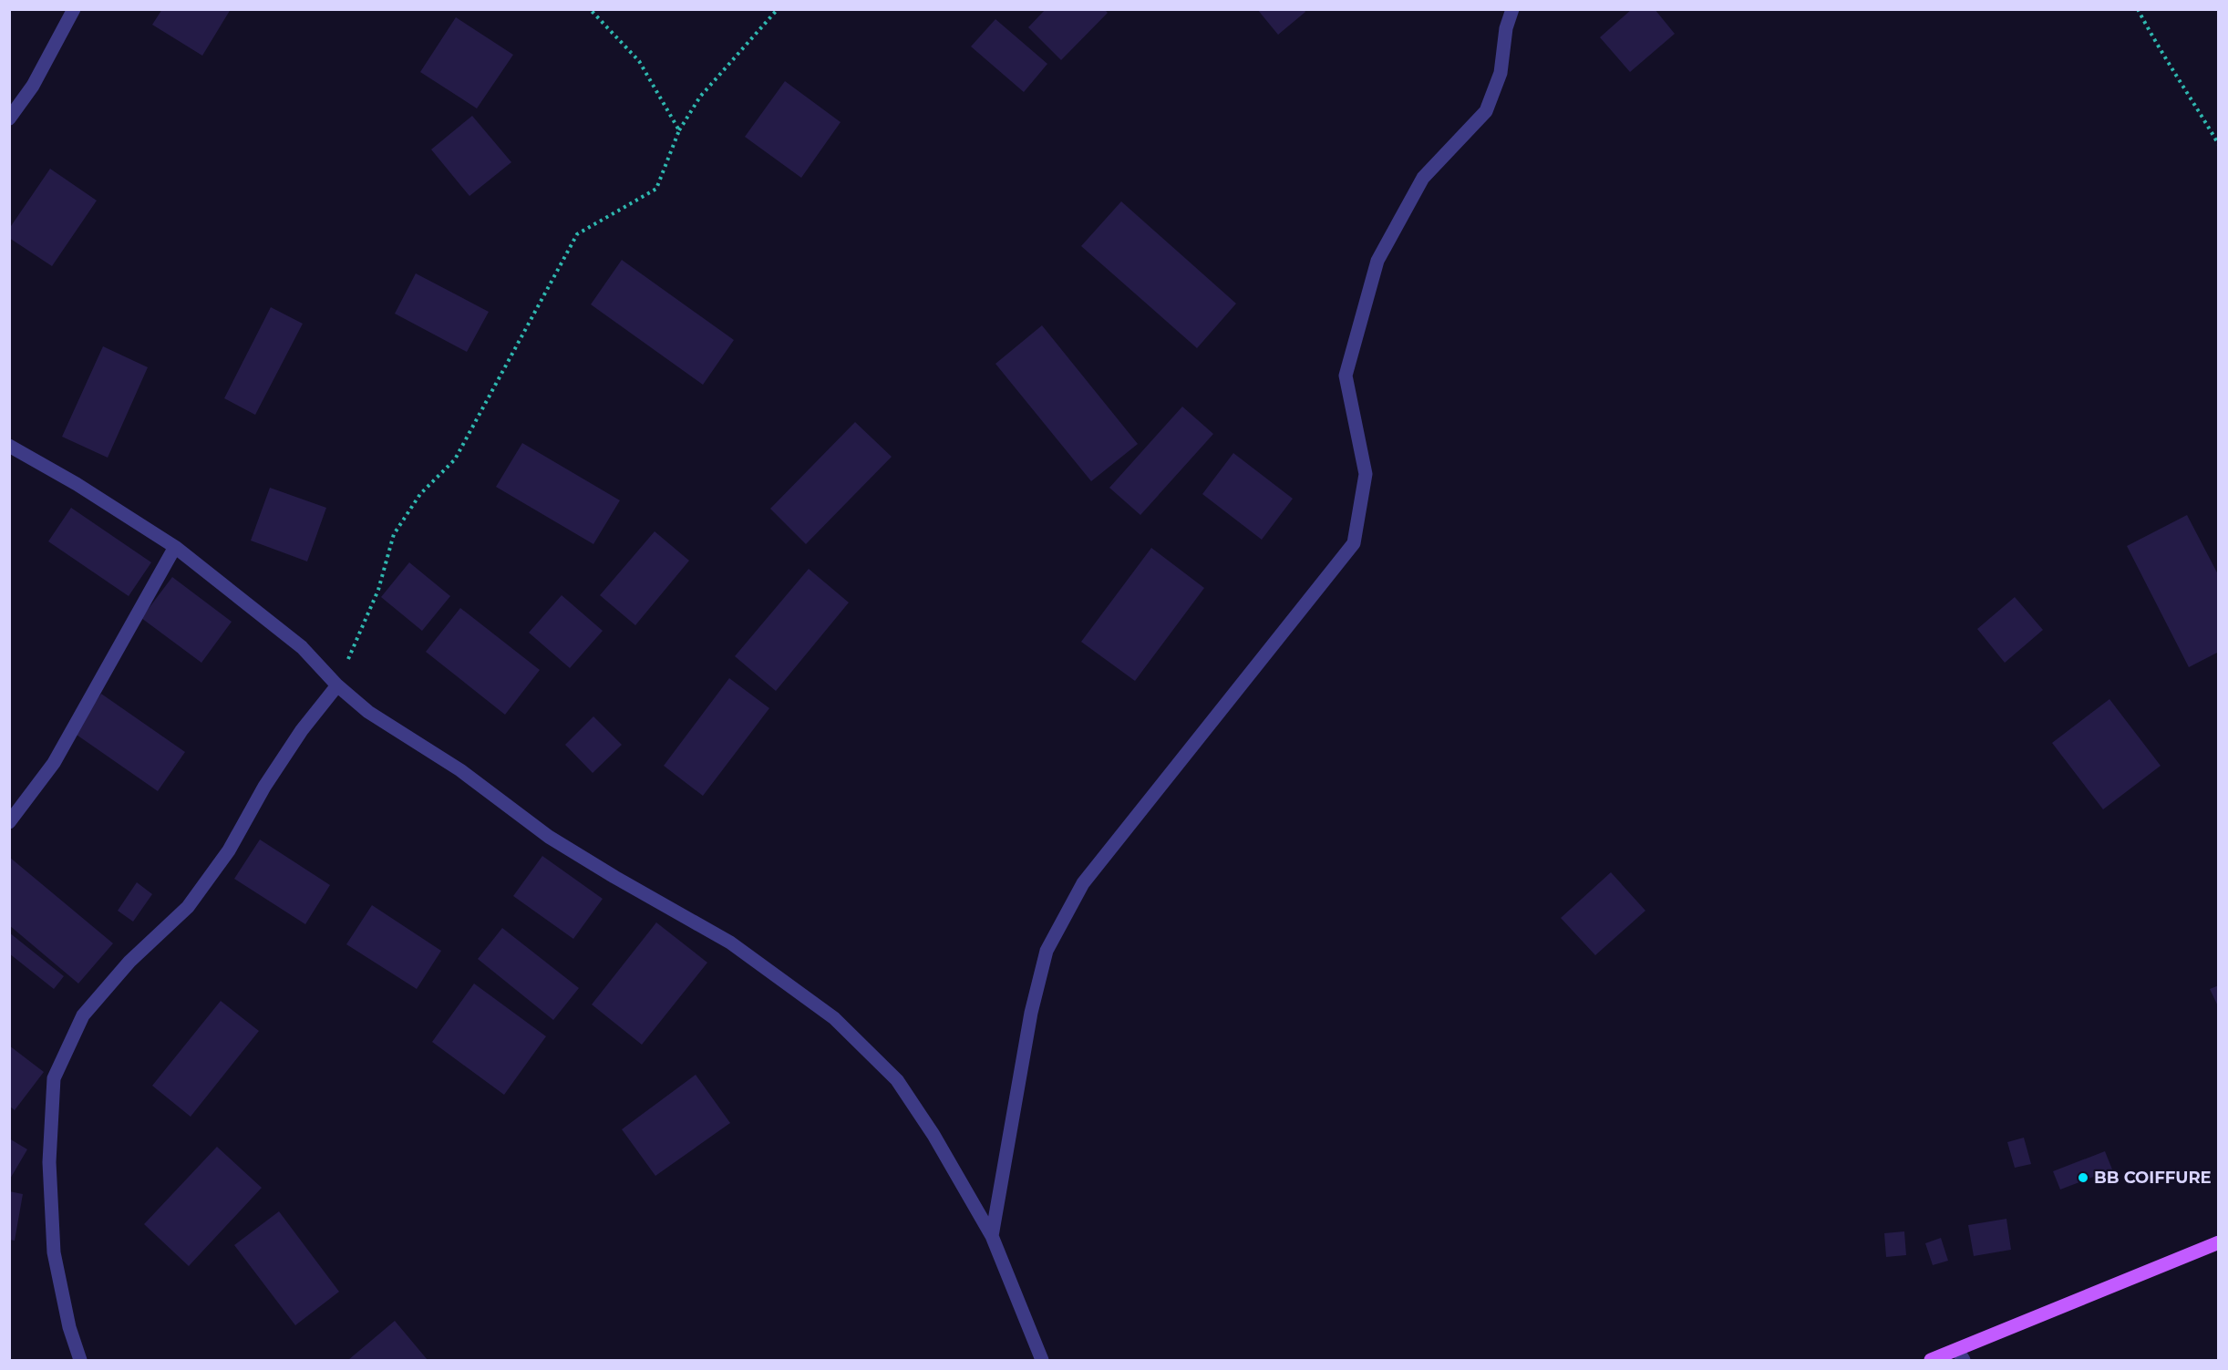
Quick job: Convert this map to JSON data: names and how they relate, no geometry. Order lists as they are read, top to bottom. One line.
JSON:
{"places":["BB COIFFURE"]}
